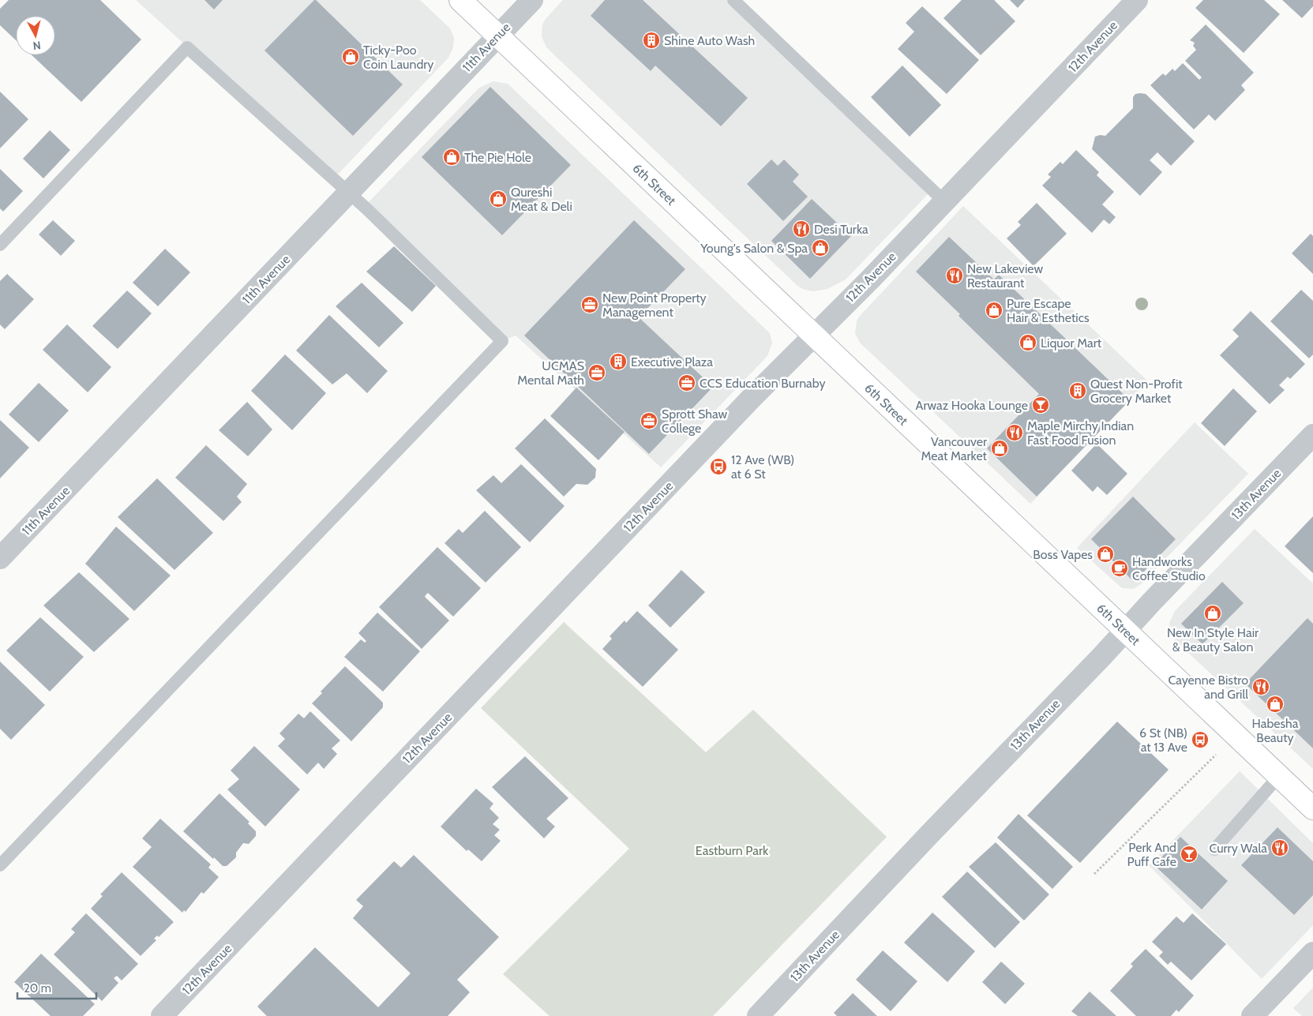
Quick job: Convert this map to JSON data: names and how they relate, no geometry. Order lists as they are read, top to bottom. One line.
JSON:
{"streets":{"street":["12th Avenue","11th Avenue","6th Street","13th Avenue"]},"crossings":[["12th Avenue","6th Street"],["11th Avenue","6th Street"],["6th Street","13th Avenue"]],"parks":["Eastburn Park"],"places":{"building":["Shine Auto Wash","Executive Plaza","Quest Non-Profit Grocery Market"],"shop":["Ticky-Poo Coin Laundry","The Pie Hole","Qureshi Meat & Deli","Young's Salon & Spa","Pure Escape Hair & Esthetics","Liquor Mart","Vancouver Meat Market","Boss Vapes","New In Style Hair & Beauty Salon","Habesha Beauty"],"restaurant":["Desi Turka","New Lakeview Restaurant","Maple Mirchy Indian Fast Food Fusion","Cayenne Bistro and Grill","Curry Wala"],"office":["New Point Property Management","UCMAS Mental Math","CCS Education Burnaby","Sprott Shaw College"],"bar":["Arwaz Hooka Lounge","Perk And Puff Cafe"],"bus stop":["12 Ave (WB) at 6 St","6 St (NB) at 13 Ave"],"cafe":["Handworks Coffee Studio"]},"scale_bar":"20 m","north":"bottom"}
